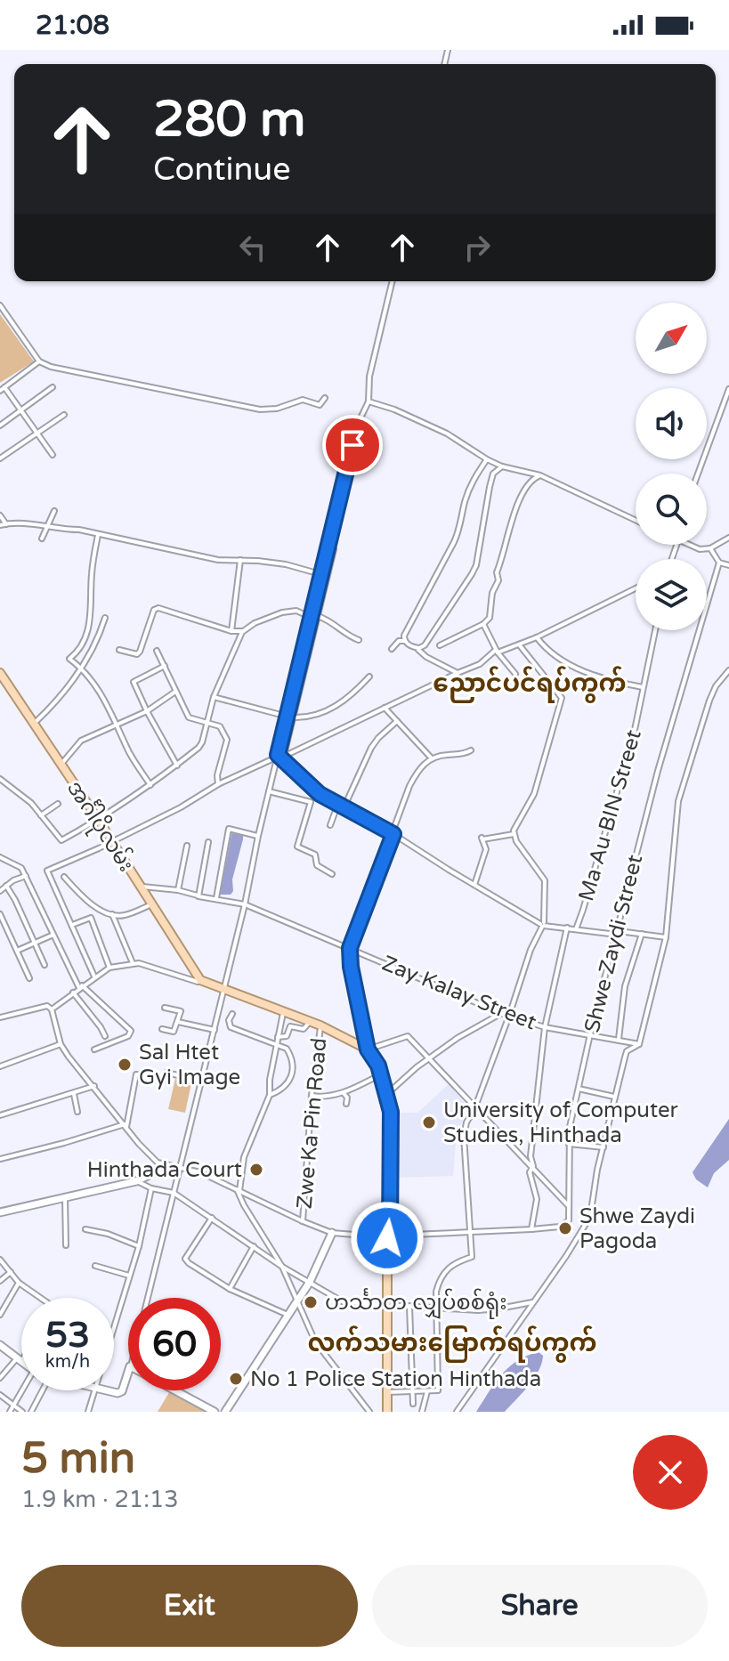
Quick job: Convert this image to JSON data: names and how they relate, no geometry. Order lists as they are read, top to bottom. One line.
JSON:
{"streets":{"main road":["အင်္ဂါပိုလမ်း"],"street":["Ma Au BIN Street","Shwe Zaydi Street","Zay Kalay Street","Zwe Ka Pin Road"]},"crossings":[["အင်္ဂါပိုလမ်း","Zay Kalay Street"],["Shwe Zaydi Street","Zay Kalay Street"]],"districts":["ညောင်ပင်ရပ်ကွက်","လက်သမားမြောက်ရပ်ကွက်"],"places":["Sal Htet Gyi Image","University of Computer Studies, Hinthada","Hinthada Court","Shwe Zaydi Pagoda","ဟင်္သာတ လျှပ်စစ်ရုံး","No 1 Police Station Hinthada"],"north":"top right","page":{"status":"21:08","turn":["280 m","Continue"],"speed":"53 km/h","limit":"60","heading":["5 min","1.9 km · 21:13"],"buttons":["Exit","Share"]}}
